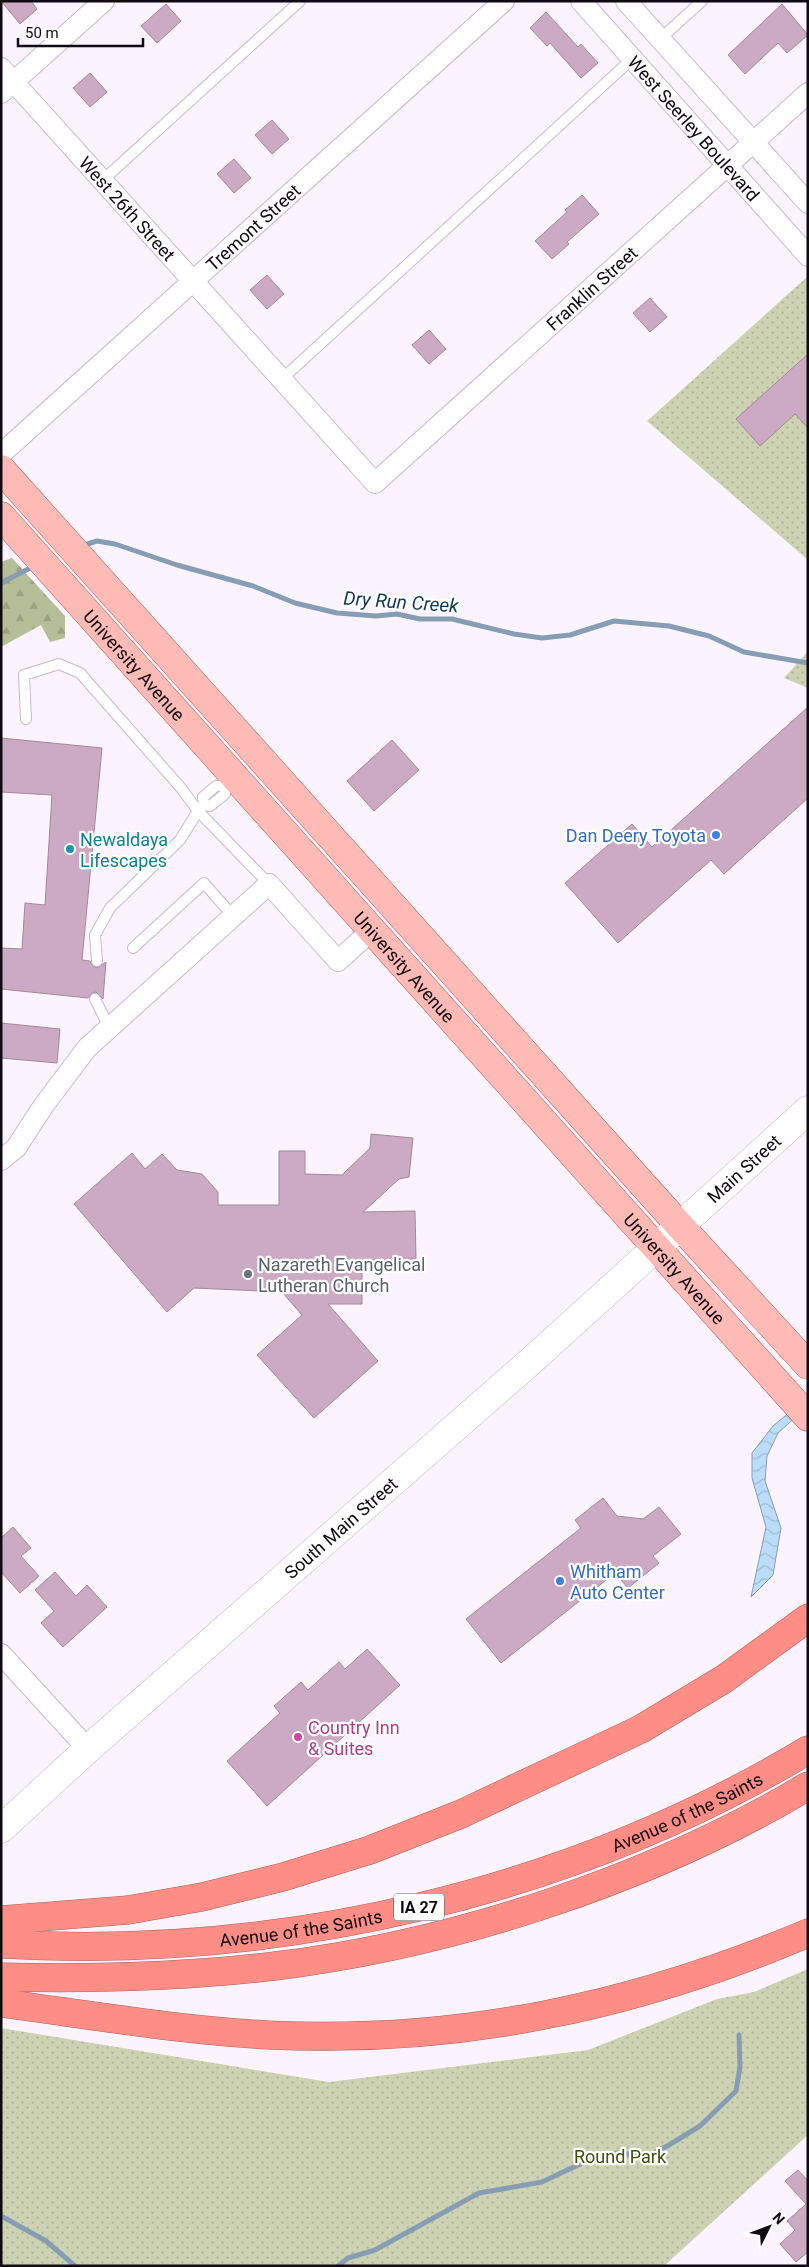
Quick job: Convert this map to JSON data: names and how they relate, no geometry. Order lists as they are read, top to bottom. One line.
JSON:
{"streets":{"highway":["Avenue of the Saints","IA 27"],"main road":["University Avenue"],"street":["West Seerley Boulevard","West 26th Street","Tremont Street","Franklin Street","Main Street","South Main Street"]},"crossings":[["West Seerley Boulevard","Franklin Street"],["West 26th Street","Tremont Street"],["West 26th Street","Franklin Street"],["University Avenue","Main Street"],["University Avenue","South Main Street"],["Main Street","South Main Street"]],"water":["Dry Run Creek"],"parks":["Round Park"],"places":["Dan Deery Toyota","Newaldaya Lifescapes","Nazareth Evangelical Lutheran Church","Whitham Auto Center","Country Inn & Suites"],"scale_bar":"50 m","north":"top right"}
